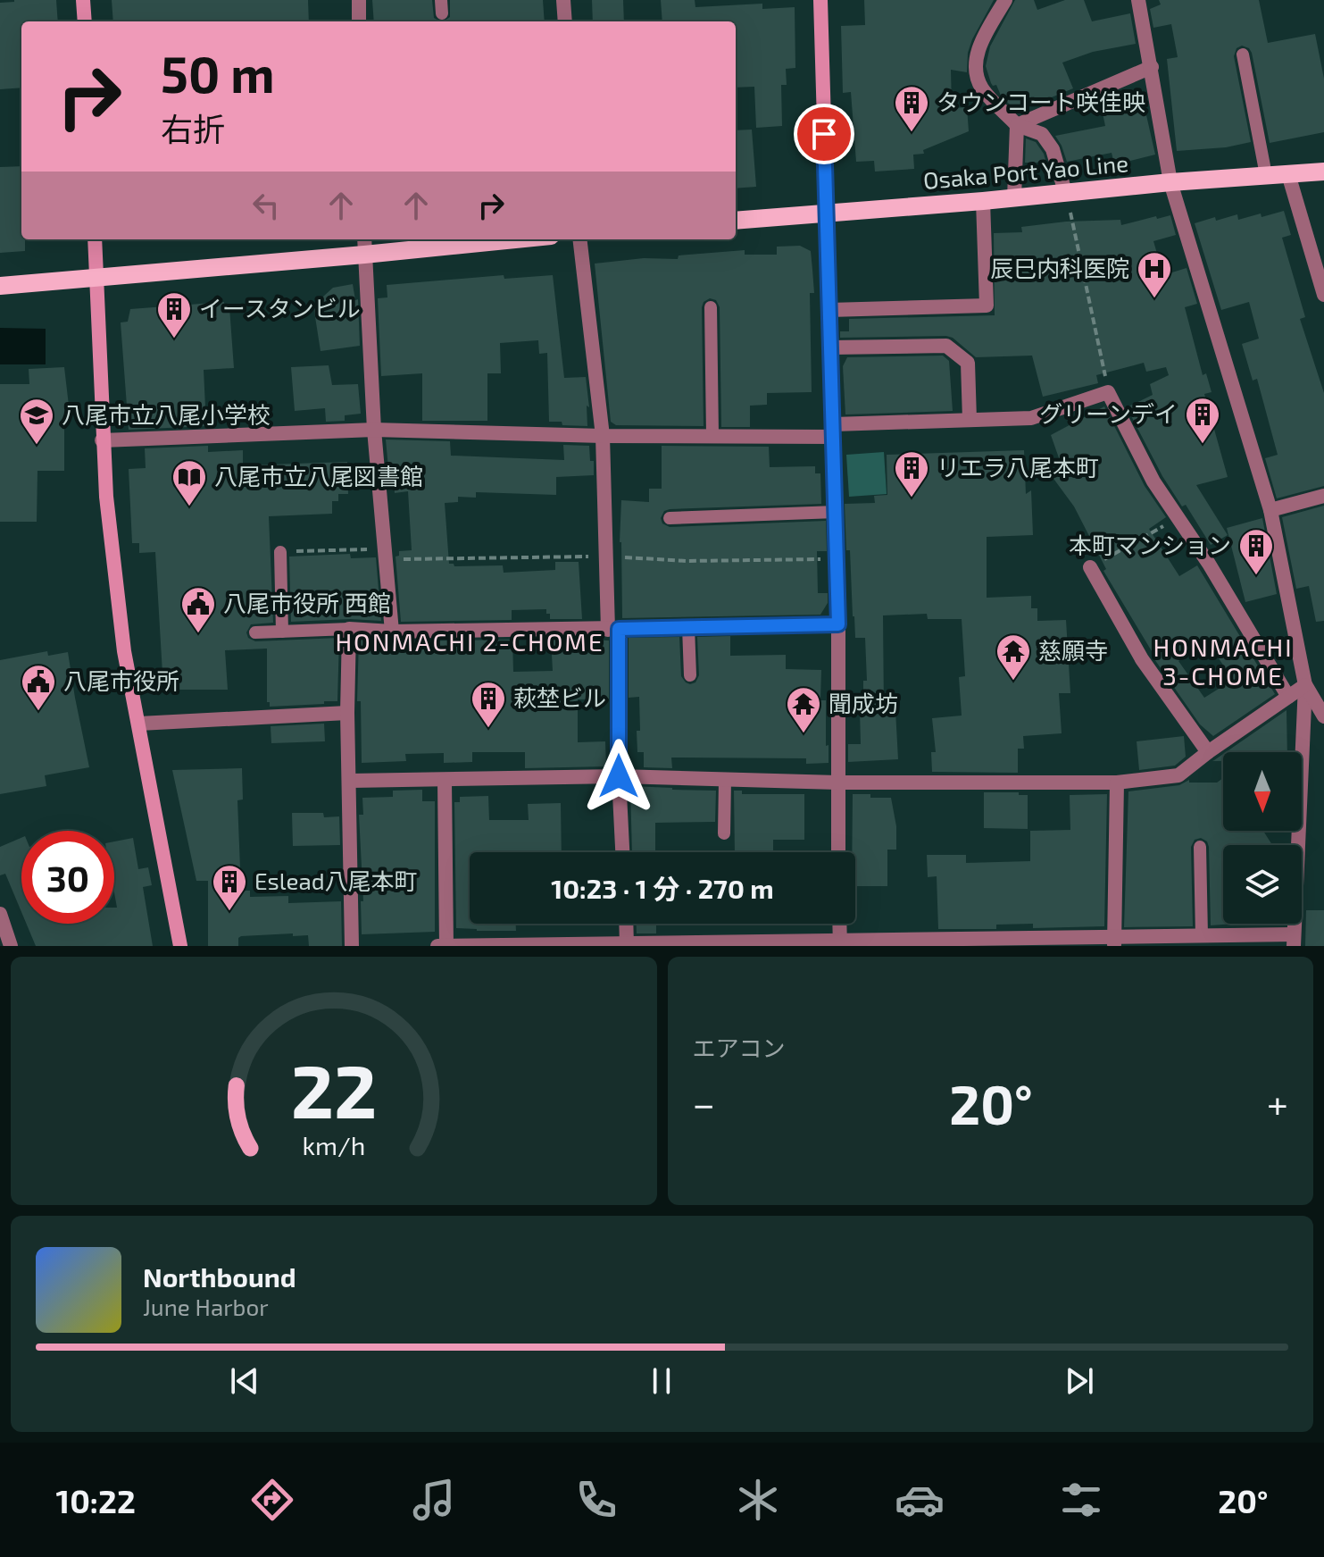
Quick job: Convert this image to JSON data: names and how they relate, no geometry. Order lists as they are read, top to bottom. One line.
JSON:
{"streets":{"main road":["Osaka Port Yao Line"]},"districts":["HONMACHI 2-CHOME","HONMACHI 3-CHOME"],"places":{"building":["タウンコート咲佳映","イースタンビル","グリーンデイ","リエラ八尾本町","本町マンション","萩埜ビル","Eslead八尾本町"],"hospital":["辰巳内科医院"],"school or university":["八尾市立八尾小学校"],"library":["八尾市立八尾図書館"],"public building":["八尾市役所 西館","八尾市役所"],"temple":["慈願寺","聞成坊"]},"north":"bottom","page":{"turn":["50 m","右折"],"limit":"30","trip":"10:23 · 1 分 · 270 m","tile":"エアコン","heat":["−","20°","+"],"song":["Northbound","June Harbor"],"tabs":["10:22","20°"],"gauge":["22","km/h"]}}
